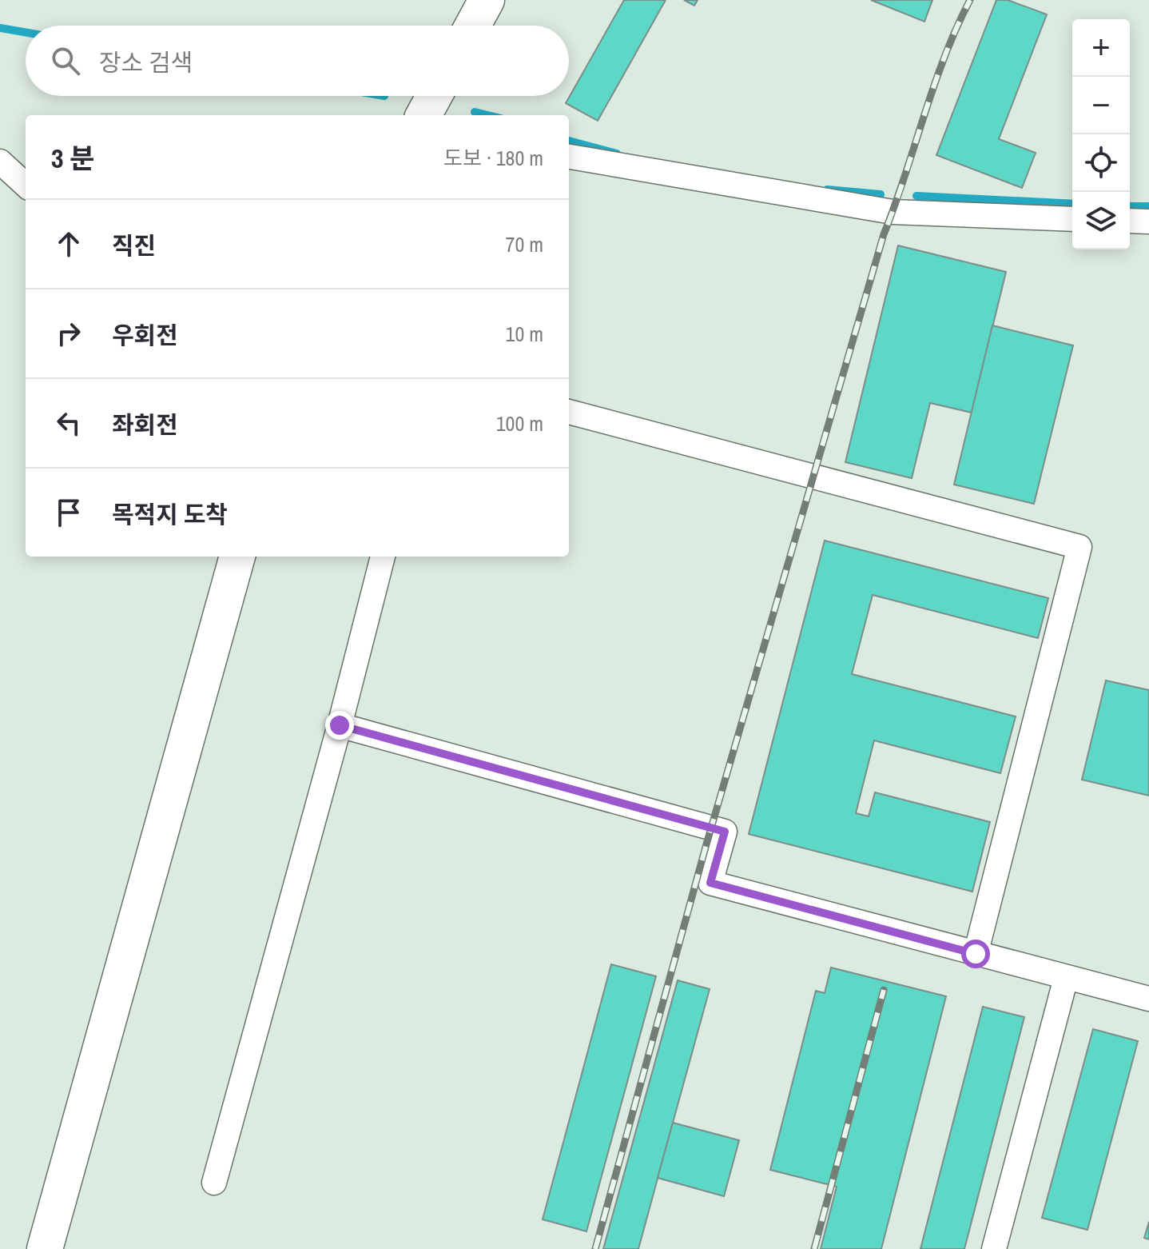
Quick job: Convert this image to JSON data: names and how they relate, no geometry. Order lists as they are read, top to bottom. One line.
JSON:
{"page":{"map_buttons":["+","−"],"search":"장소 검색","heading":["3 분","도보 · 180 m"],"list":[["직진","70 m"],["우회전","10 m"],["좌회전","100 m"],"목적지 도착"]}}
